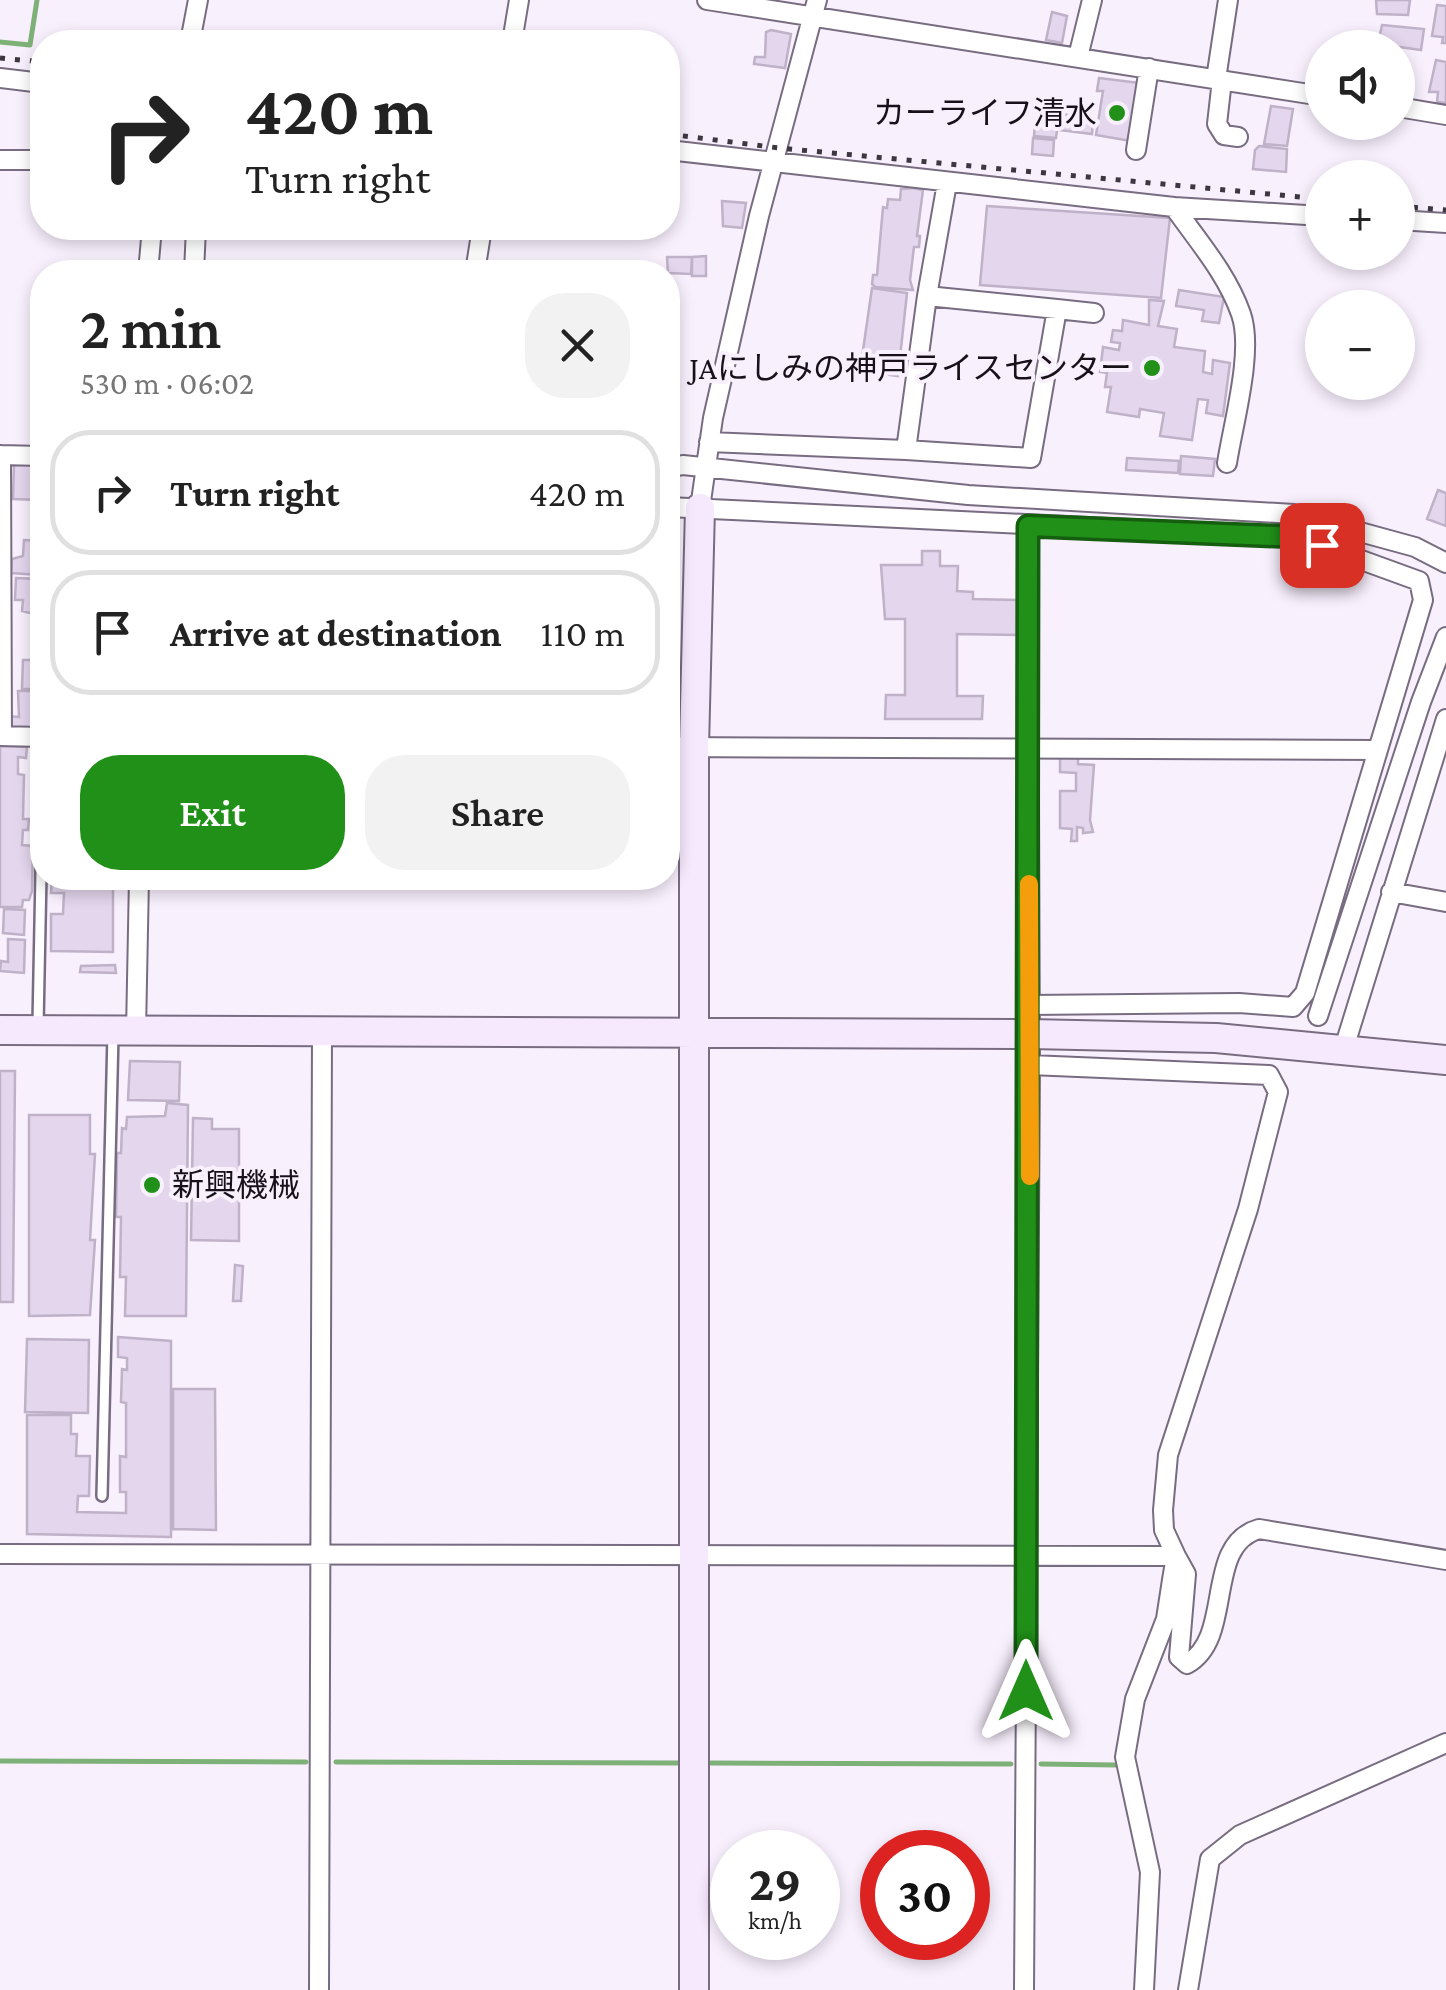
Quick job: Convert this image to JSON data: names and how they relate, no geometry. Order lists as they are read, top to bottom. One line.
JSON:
{"places":["カーライフ清水","JAにしみの神戸ライスセンター","新興機械"],"page":{"map_buttons":["+","−"],"turn":["420 m","Turn right"],"heading":["2 min","530 m · 06:02"],"list":[{"name":"Turn right","value":"420 m"},{"name":"Arrive at destination","value":"110 m"}],"buttons":["Exit","Share"],"speed":"29 km/h","limit":"30"}}
